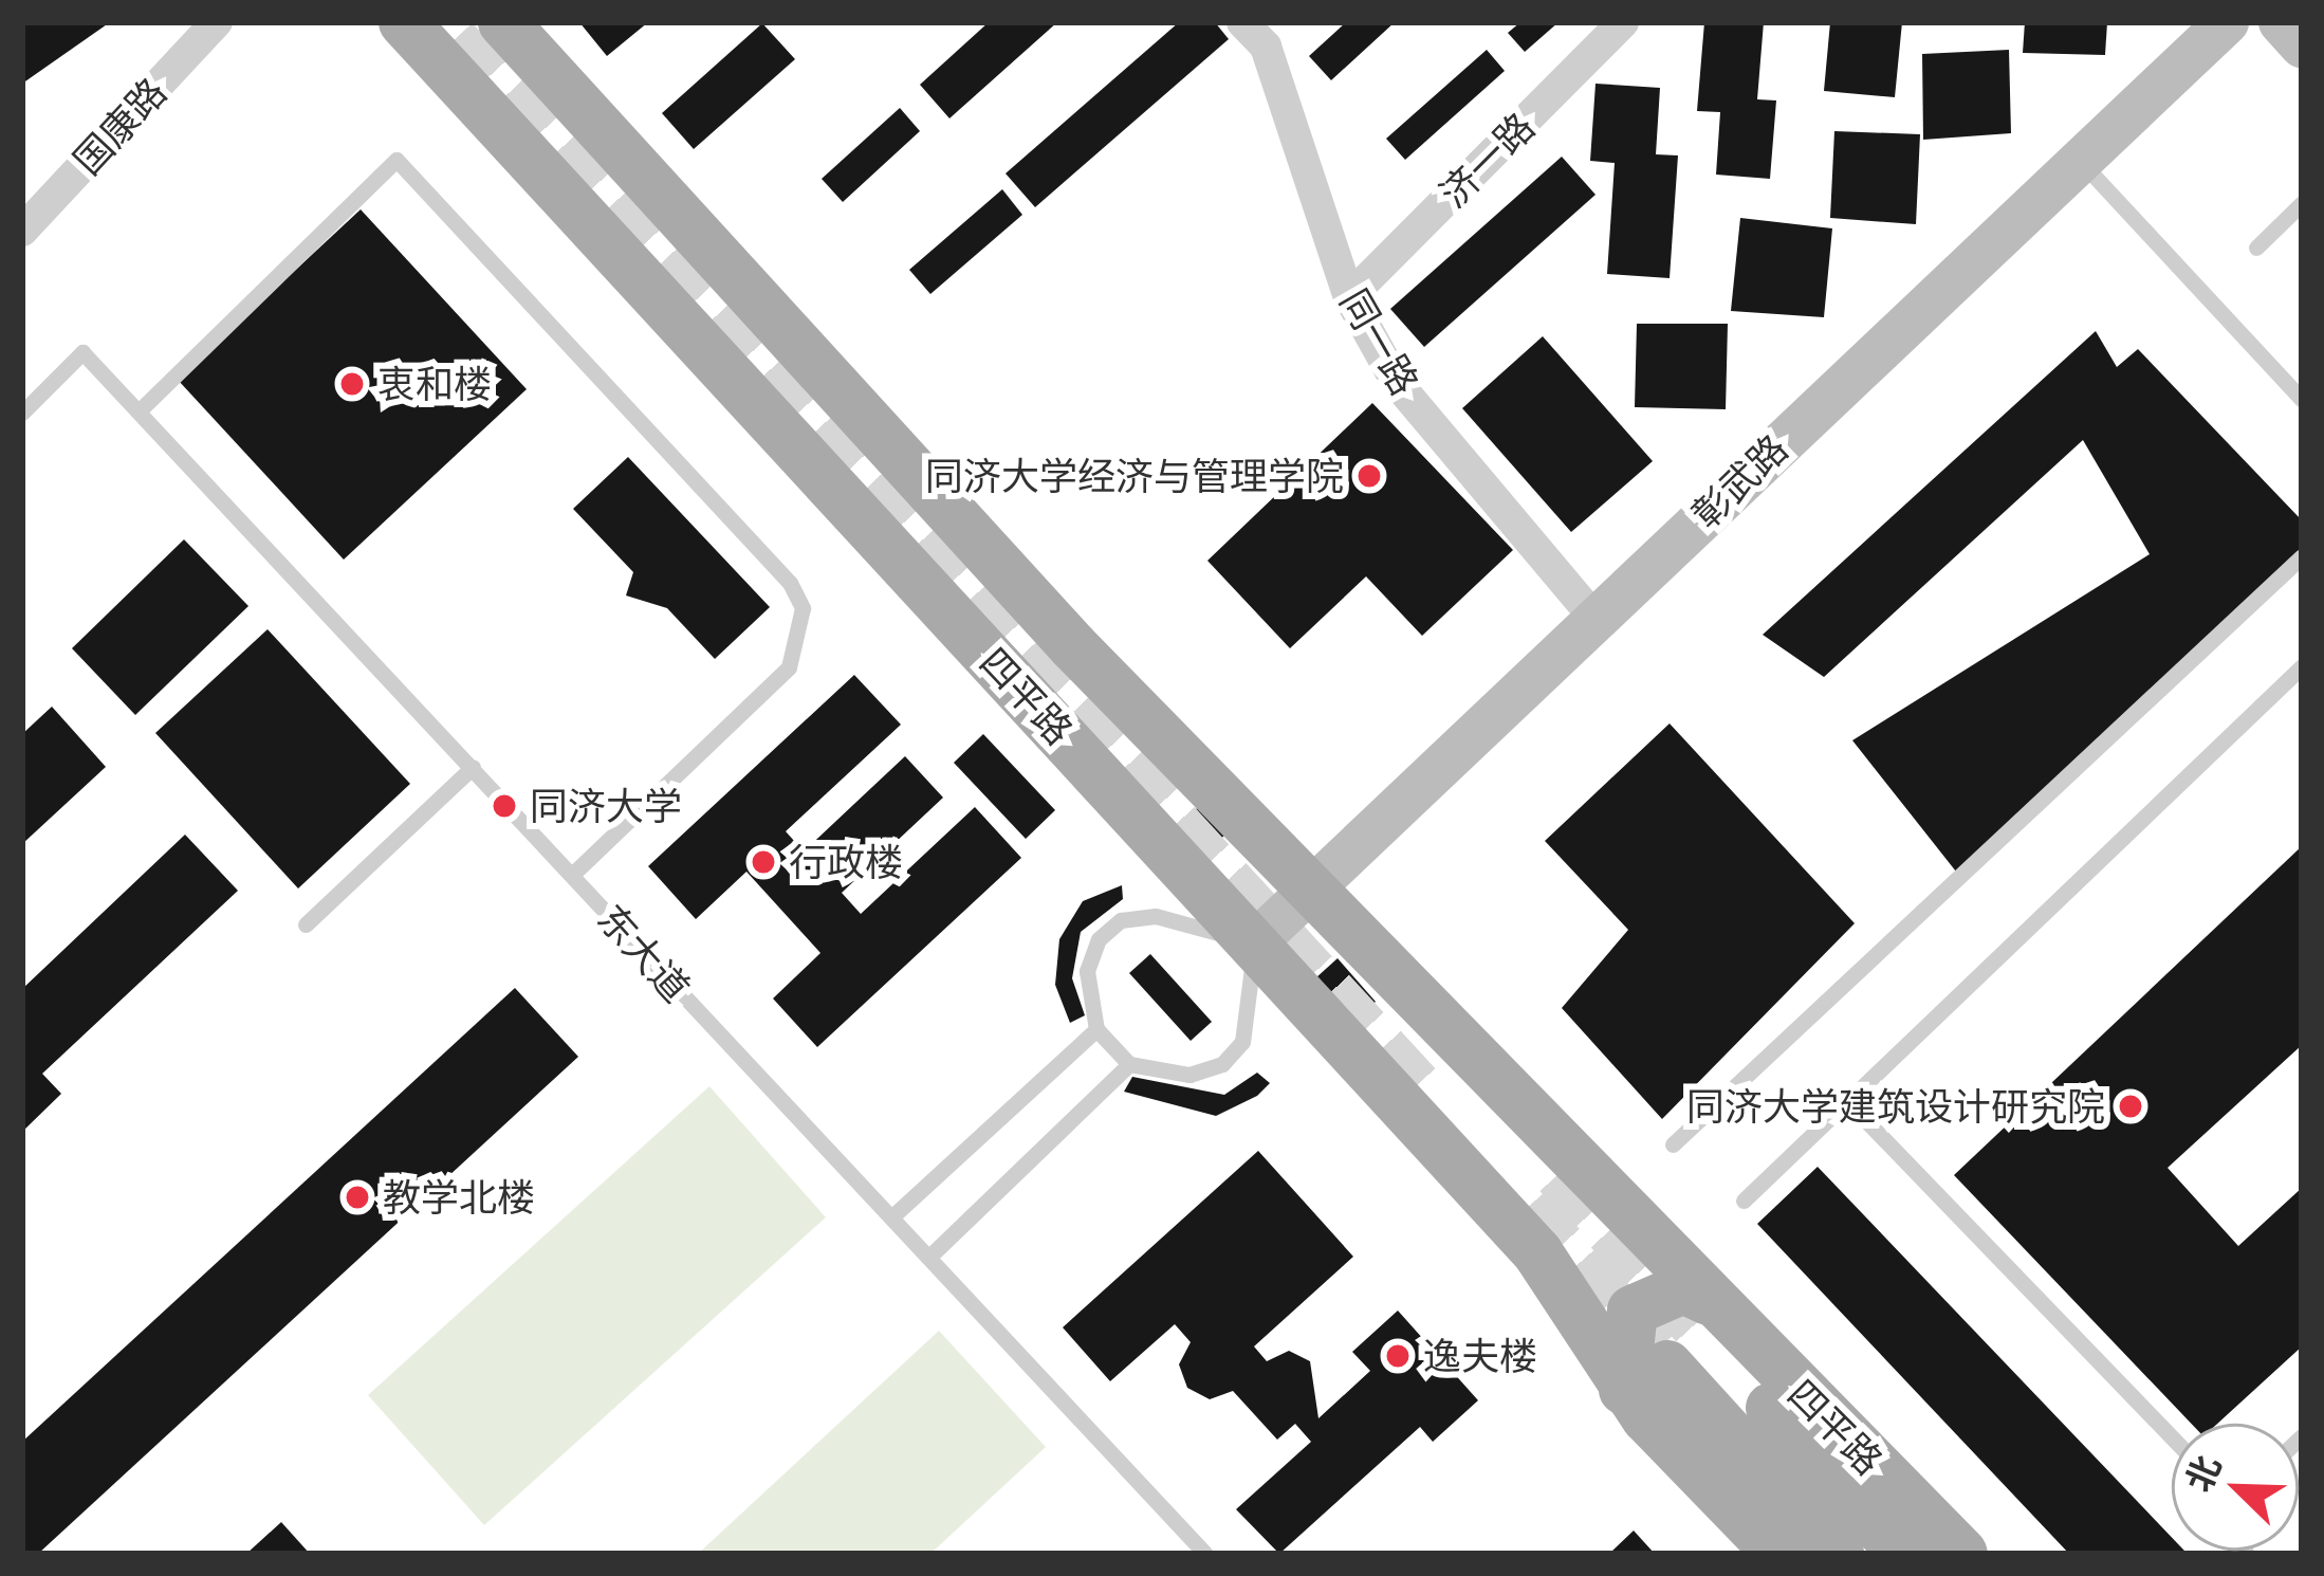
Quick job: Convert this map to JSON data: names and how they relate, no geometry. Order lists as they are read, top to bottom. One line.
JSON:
{"streets":{"main road":["四平路"],"street":["国康路","济一路","同一路","彰武路"],"lane":["东大道"]},"crossings":[["济一路","同一路"],["同一路","彰武路"],["彰武路","四平路"]],"places":["衷和楼","同济大学经济与管理学院","同济大学","行政楼","同济大学建筑设计研究院","教学北楼","逸夫楼"],"north":"top left"}
